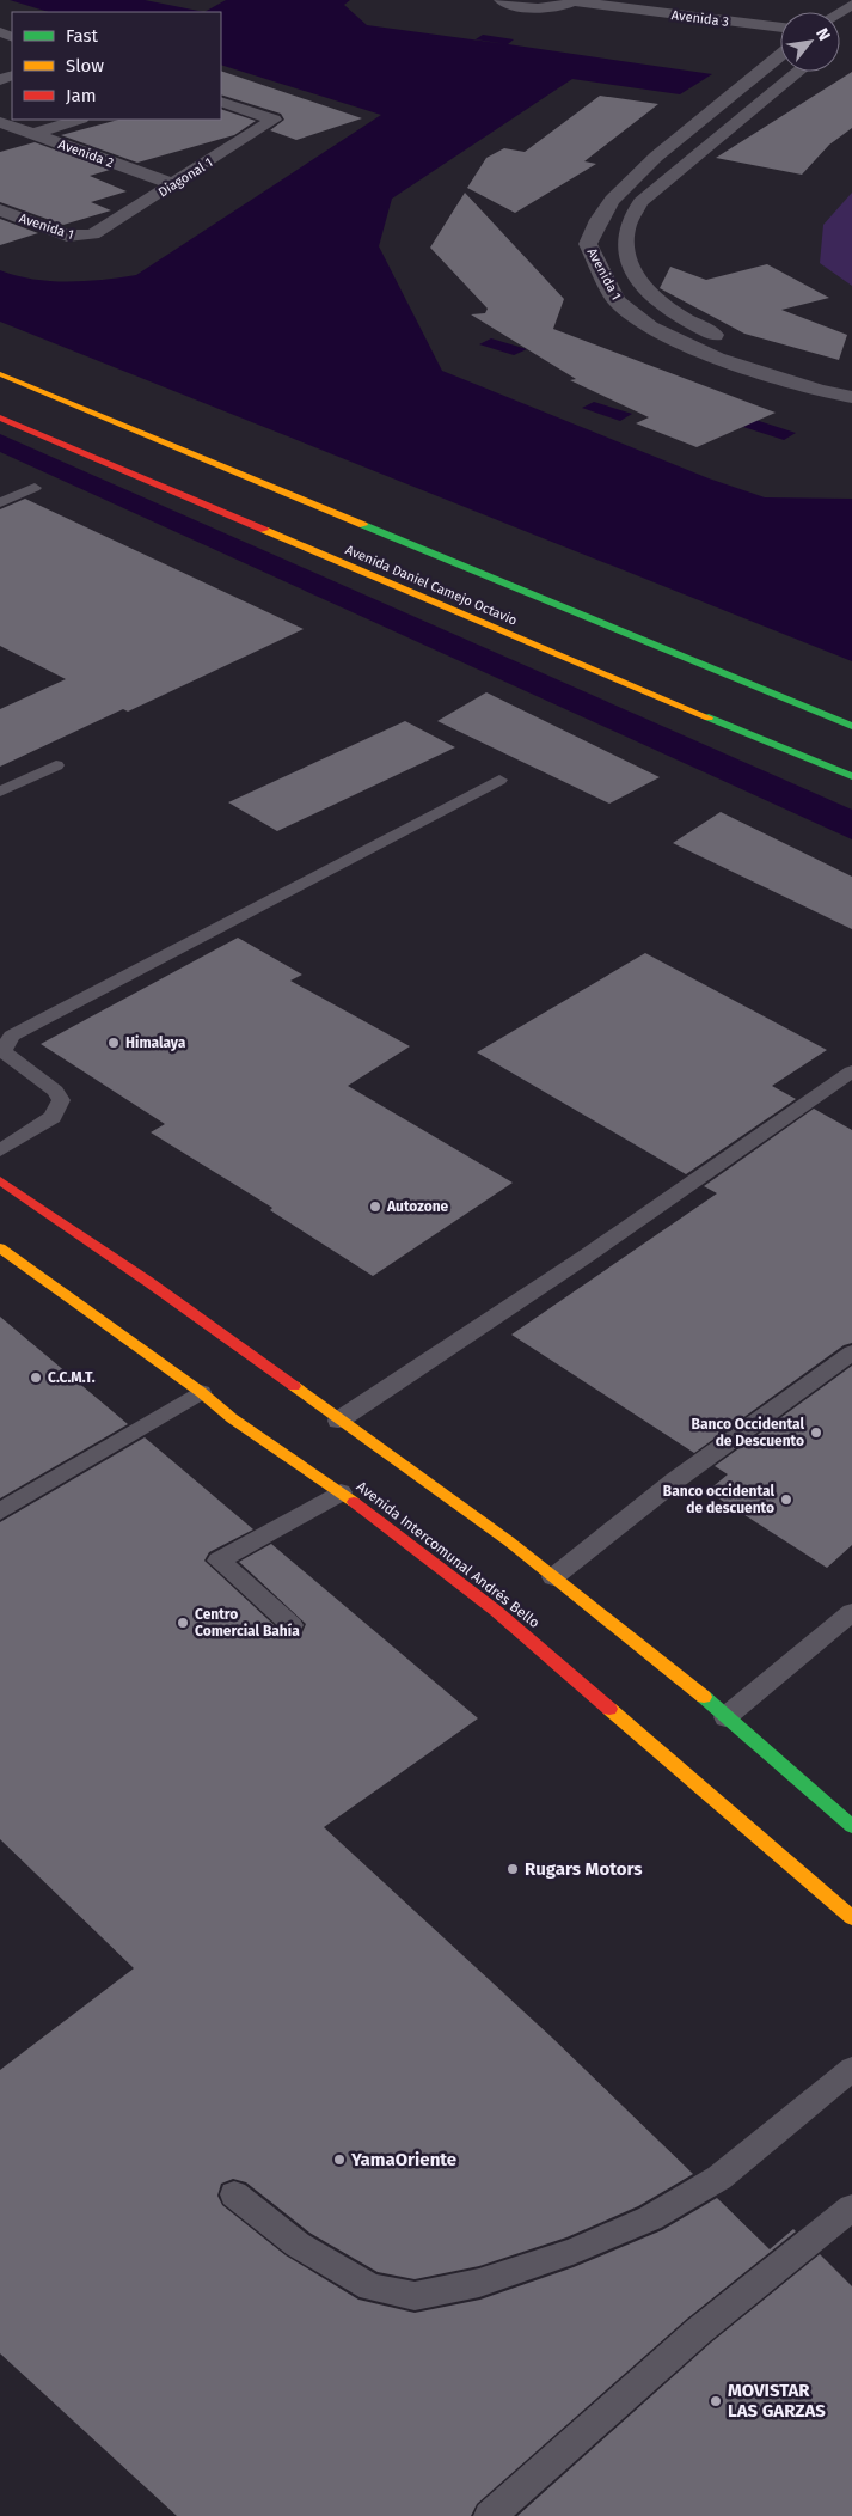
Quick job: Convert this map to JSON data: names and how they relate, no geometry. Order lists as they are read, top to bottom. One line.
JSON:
{"streets":{"main road":["Avenida Daniel Camejo Octavio","Avenida Intercomunal Andrés Bello"],"street":["Avenida 3","Avenida 2","Diagonal 1","Avenida 1"]},"crossings":[["Avenida 2","Diagonal 1"],["Diagonal 1","Avenida 1"]],"places":["Himalaya","Autozone","C.C.M.T.","Banco Occidental de Descuento","Banco occidental de descuento","Centro Comercial Bahía","Rugars Motors","YamaOriente","MOVISTAR LAS GARZAS"],"legend":["Fast","Slow","Jam"],"north":"top right"}
